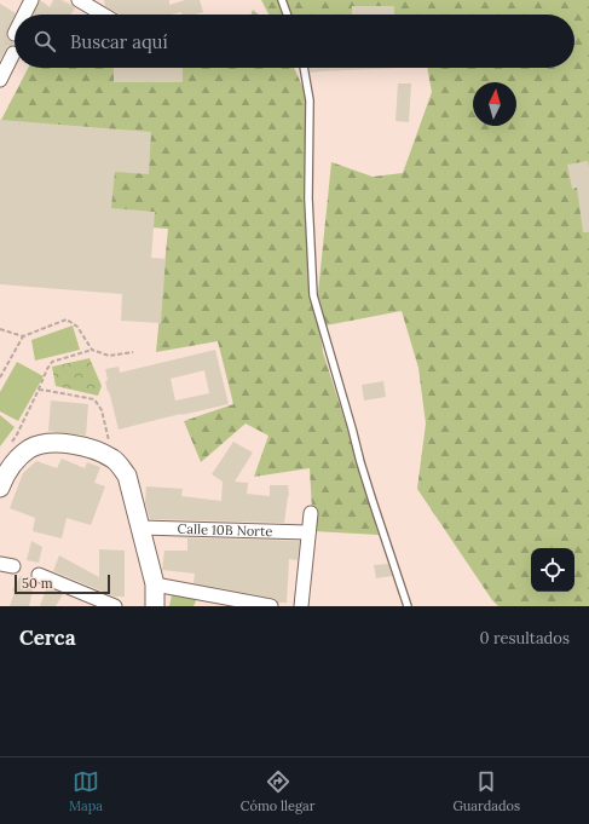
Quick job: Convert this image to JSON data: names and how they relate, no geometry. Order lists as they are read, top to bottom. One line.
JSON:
{"streets":{"street":["Calle 10B Norte"]},"scale_bar":"50 m","north":"top","page":{"search":"Buscar aquí","scale":"50 m","heading":["Cerca","0 resultados"],"nav":["Mapa","Cómo llegar","Guardados"]}}
